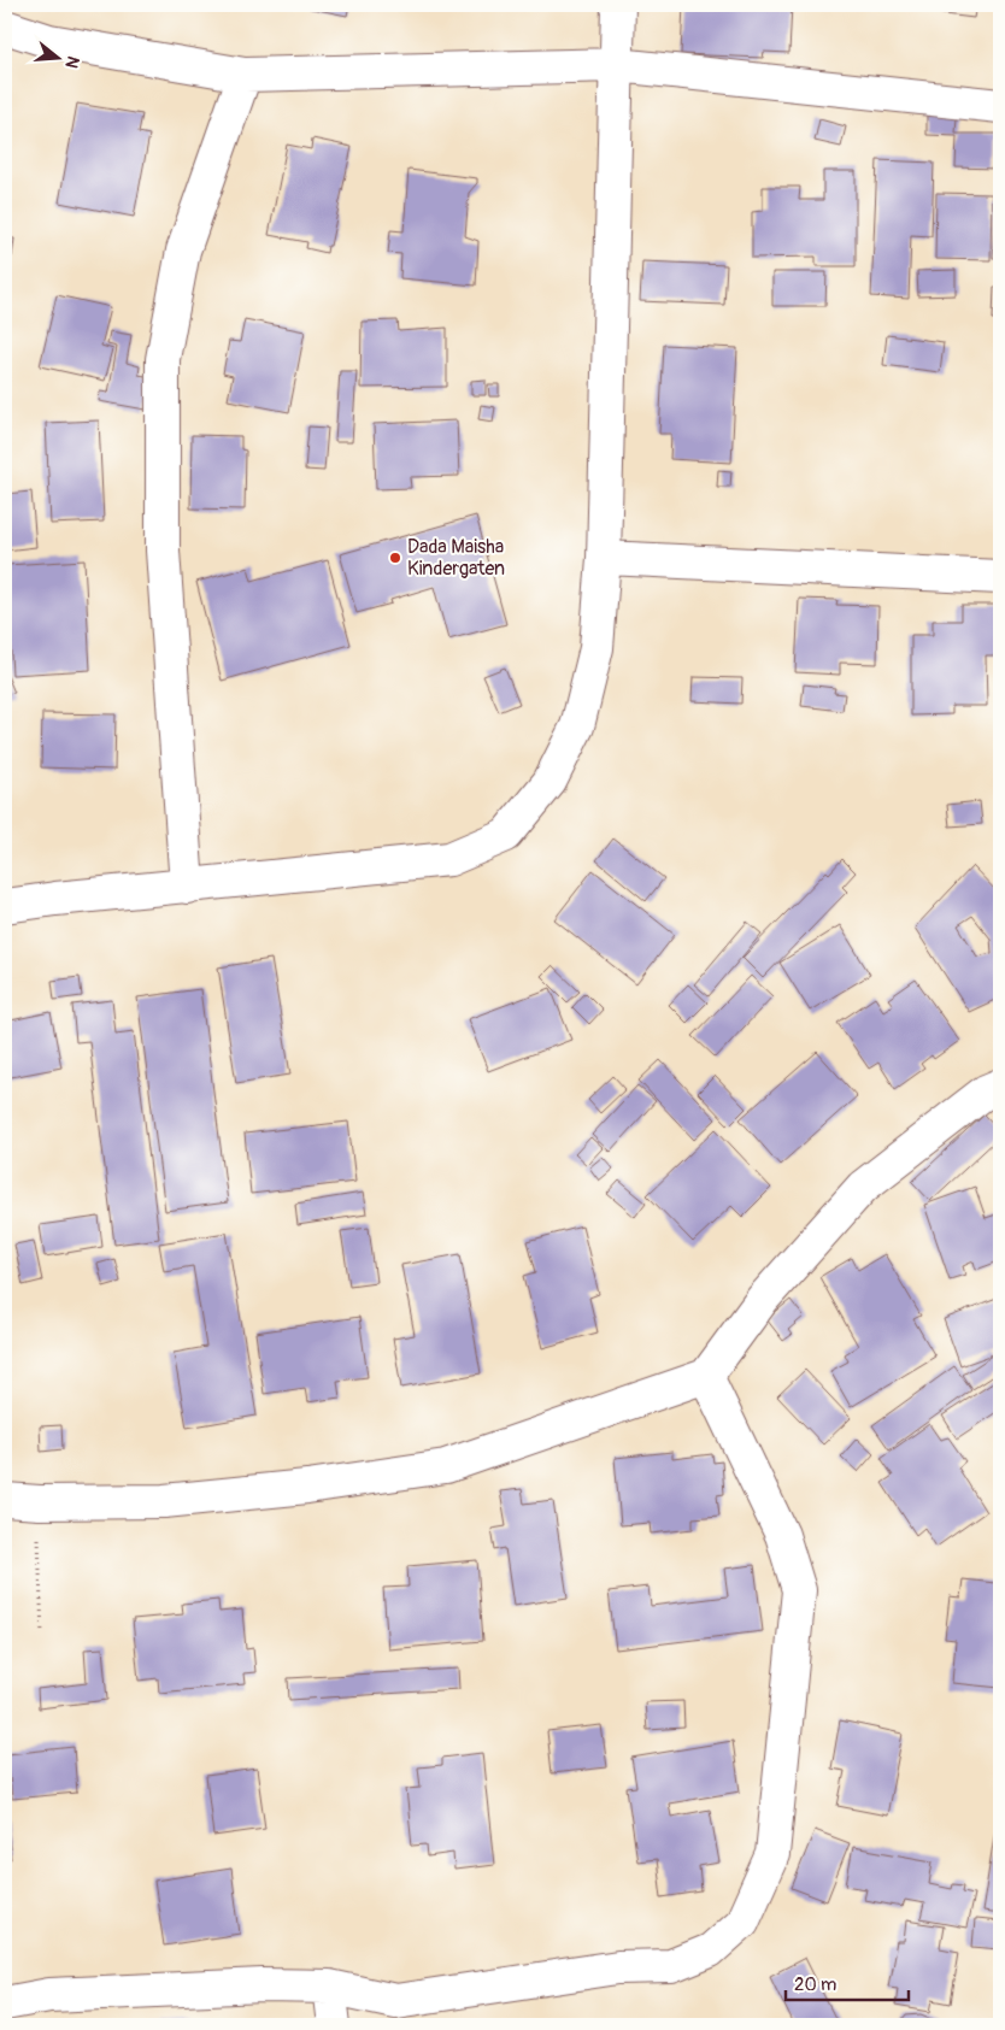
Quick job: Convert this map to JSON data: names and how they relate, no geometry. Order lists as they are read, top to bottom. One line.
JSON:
{"places":["Dada Maisha Kindergaten"],"scale_bar":"20 m","north":"right"}
